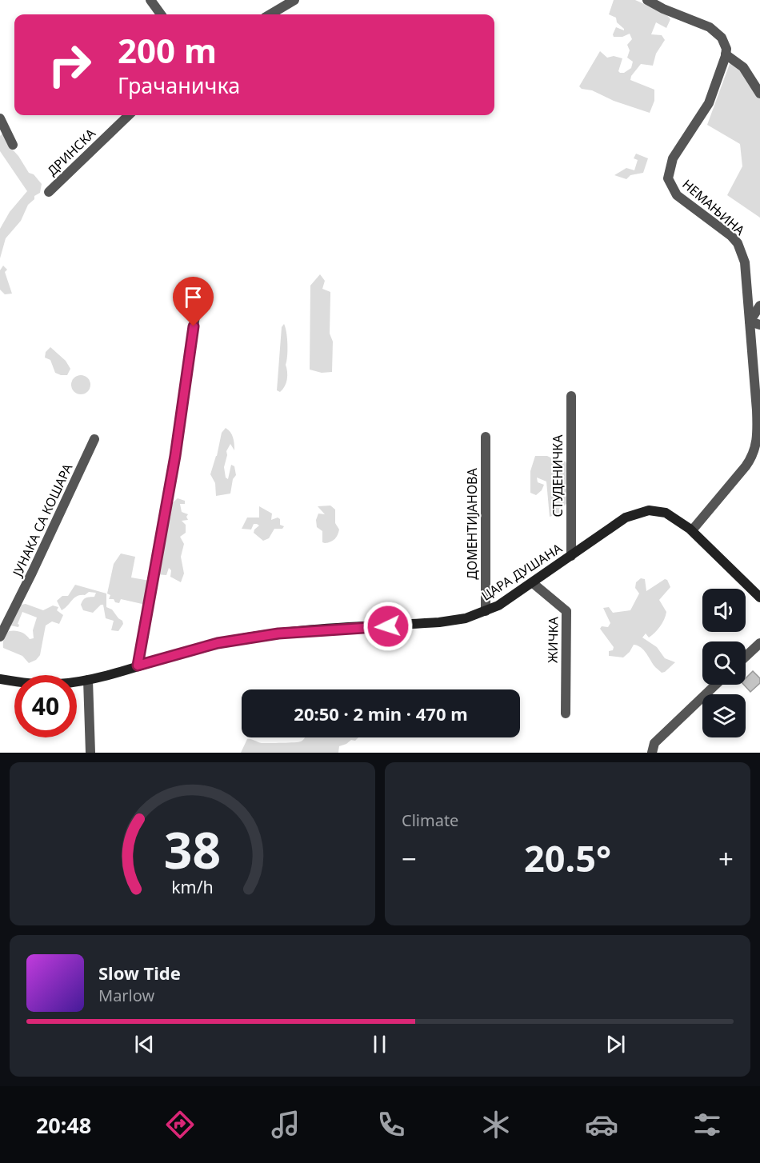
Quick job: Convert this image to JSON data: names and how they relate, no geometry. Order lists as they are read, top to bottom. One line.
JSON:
{"streets":{"street":["ДРИНСКА","НЕМАЊИНА","СТУДЕНИЧКА","ЈУНАКА СА КОШАРА","ДОМЕНТИЈАНОВА","ЦАРА ДУШАНА","ЖИЧКА"]},"crossings":[["НЕМАЊИНА","ЦАРА ДУШАНА"],["СТУДЕНИЧКА","ЦАРА ДУШАНА"],["ДОМЕНТИЈАНОВА","ЦАРА ДУШАНА"],["ЦАРА ДУШАНА","ЖИЧКА"]],"page":{"turn":["200 m","Грачаничка"],"limit":"40","trip":"20:50 · 2 min · 470 m","tile":"Climate","heat":["−","20.5°","+"],"song":["Slow Tide","Marlow"],"tabs":"20:48","gauge":["38","km/h"]}}
